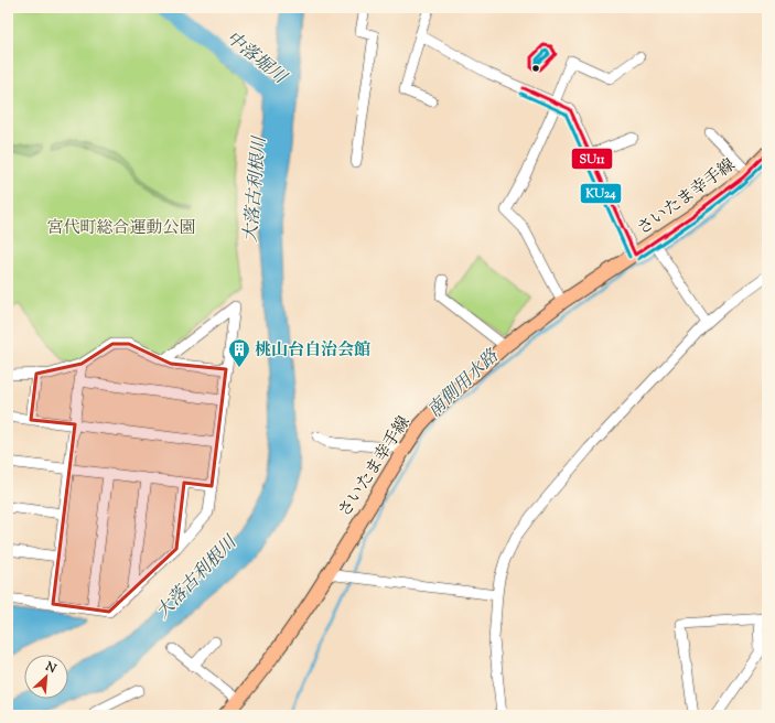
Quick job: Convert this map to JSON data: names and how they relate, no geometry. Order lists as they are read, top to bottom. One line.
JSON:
{"streets":{"main road":["さいたま幸手線"]},"water":["中落堀川","大落古利根川","南側用水路"],"parks":["宮代町総合運動公園"],"places":{"building":["桃山台自治会館"]},"lines":["transit line SU11","transit line KU24"],"north":"top right"}
